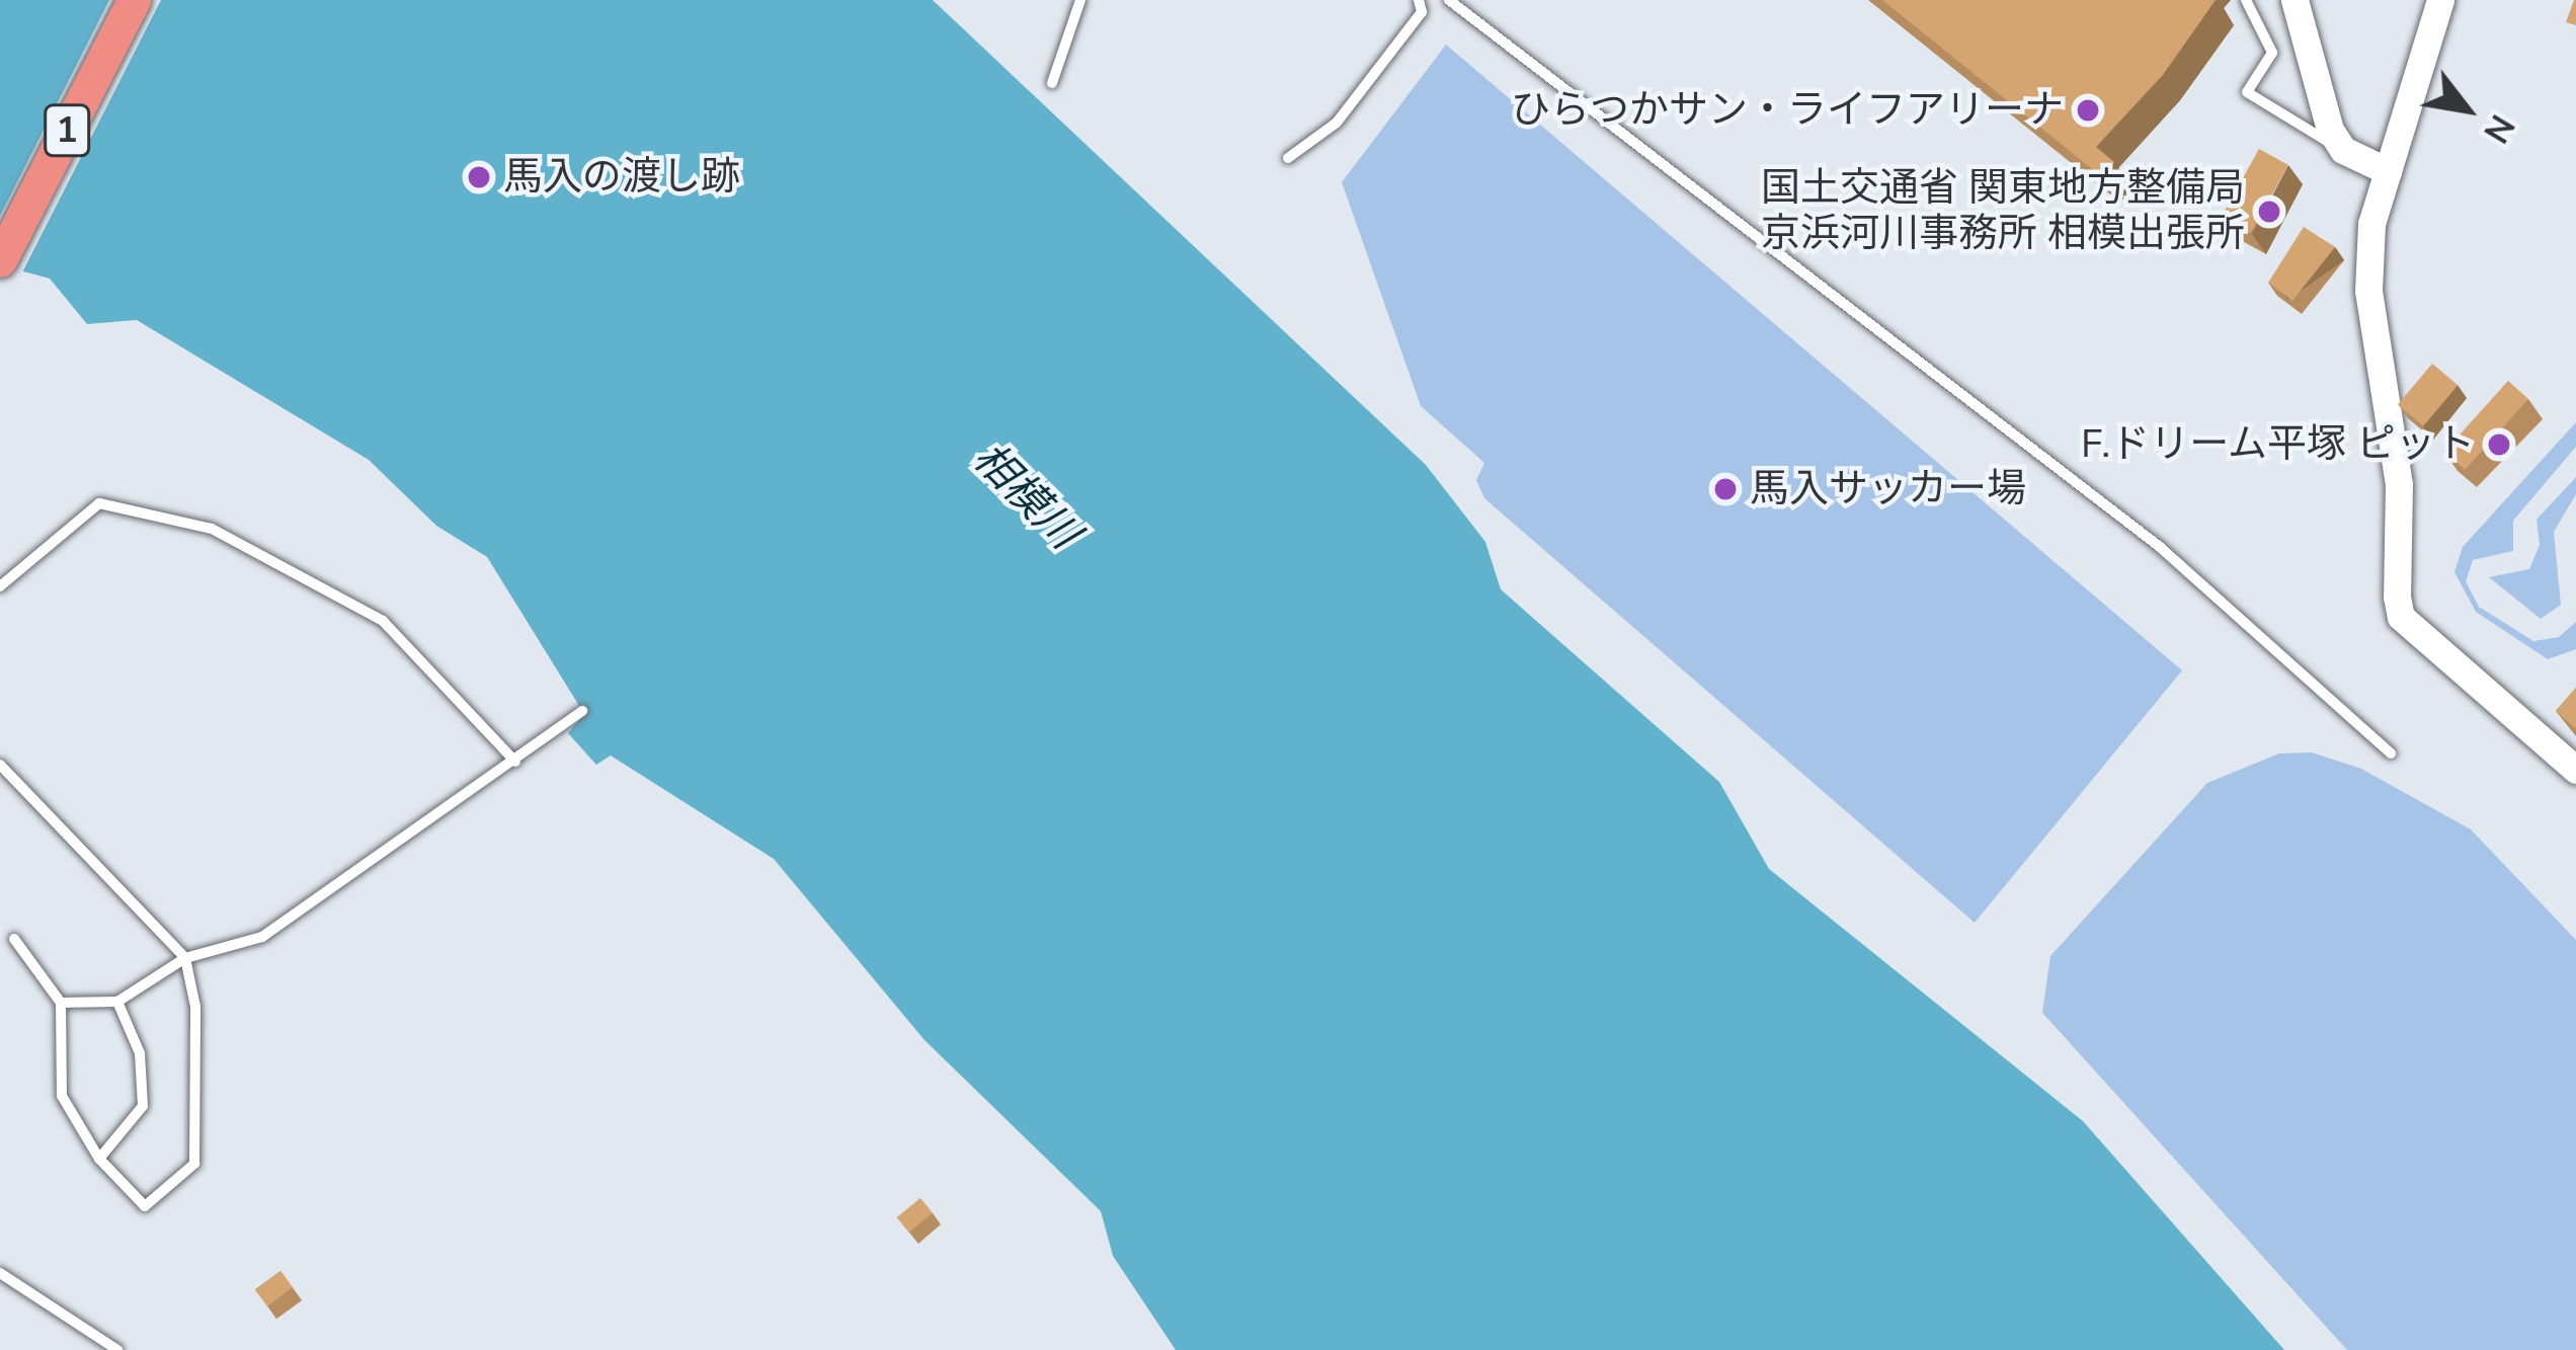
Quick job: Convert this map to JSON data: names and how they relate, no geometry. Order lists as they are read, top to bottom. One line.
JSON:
{"streets":{"highway":["1"]},"water":["相模川"],"places":["ひらつかサン・ライフアリーナ","馬入の渡し跡","国土交通省 関東地方整備局 京浜河川事務所 相模出張所","F.ドリーム平塚 ピット","馬入サッカー場"],"north":"bottom right"}
